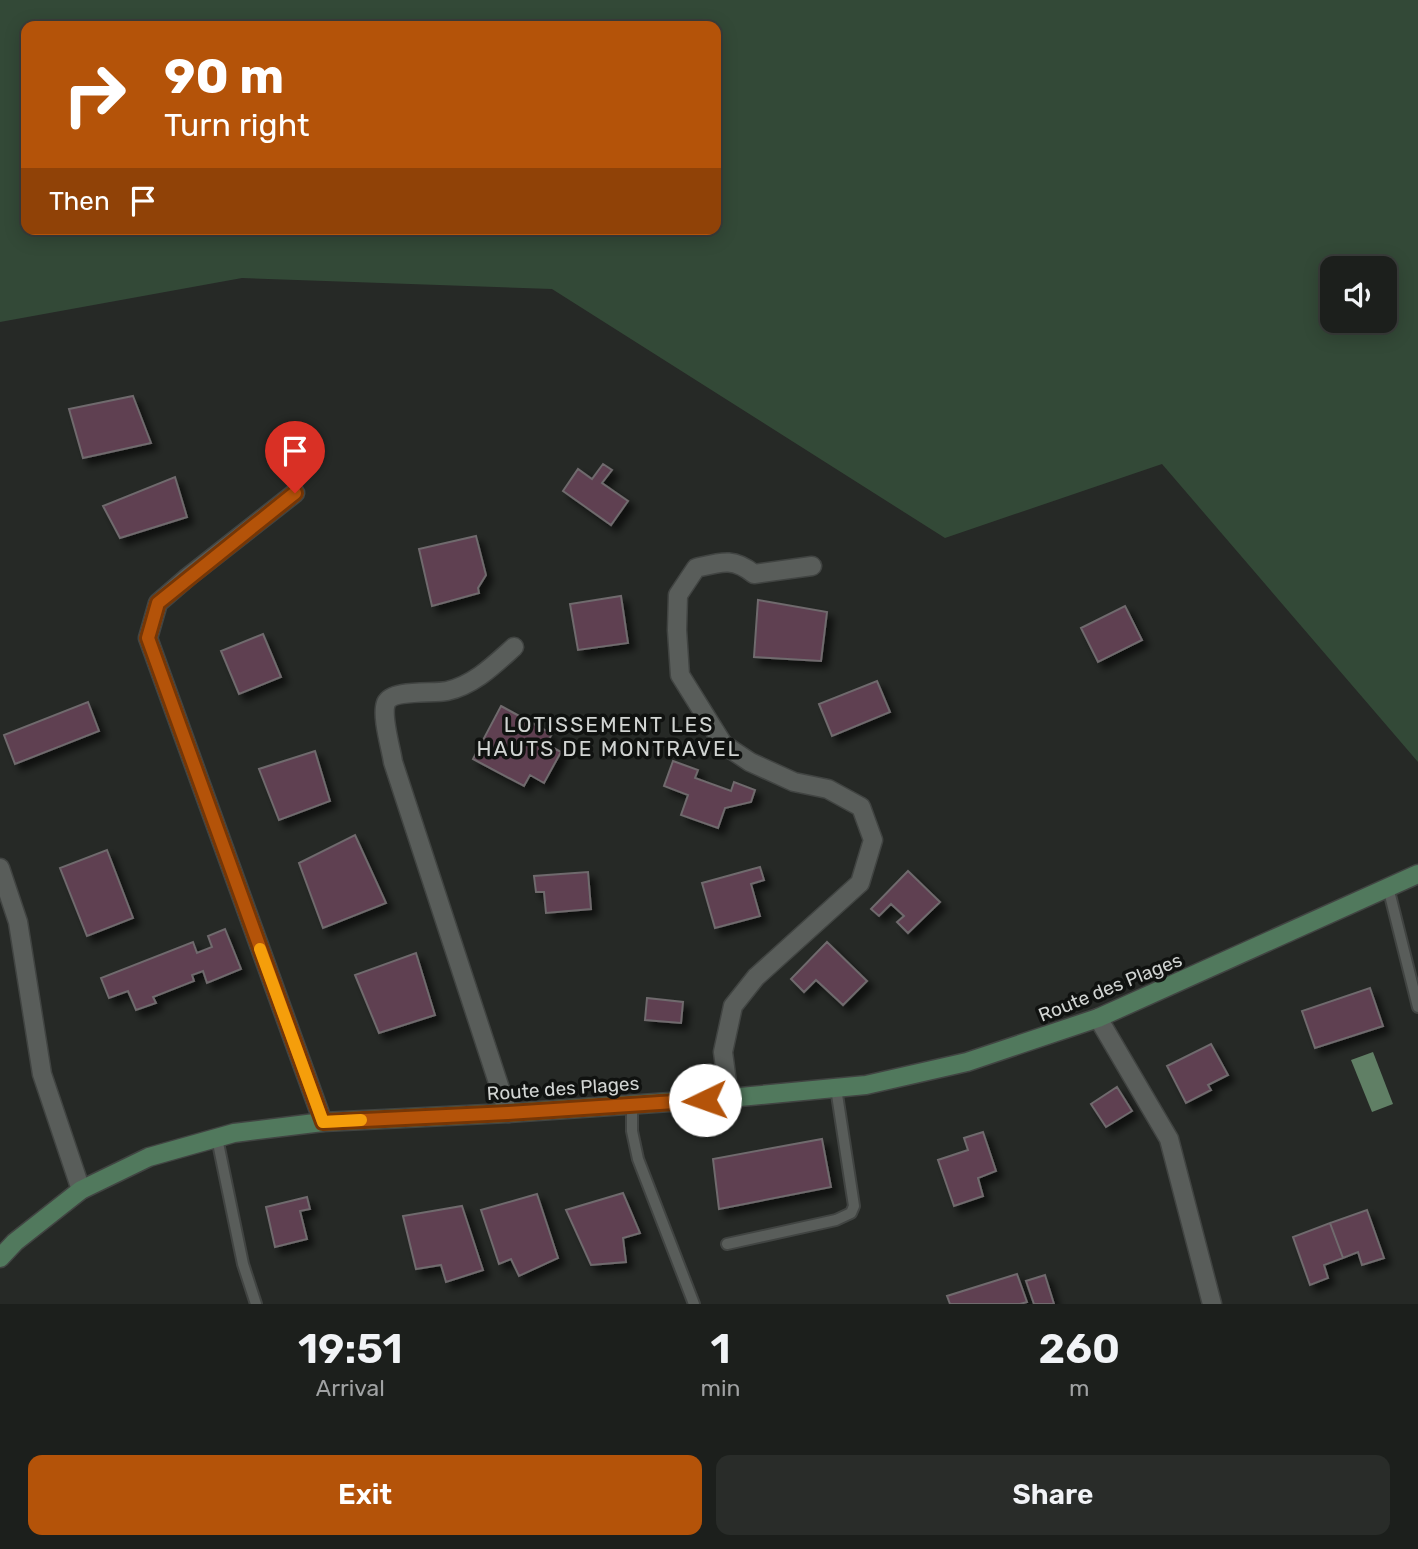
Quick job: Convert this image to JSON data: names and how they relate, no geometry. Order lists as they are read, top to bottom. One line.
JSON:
{"streets":{"street":["Route des Plages"]},"districts":["LOTISSEMENT LES HAUTS DE MONTRAVEL"],"page":{"turn":["90 m","Turn right"],"then":"Then","eta":["19:51","Arrival","1","min","260","m"],"buttons":["Exit","Share"]}}
